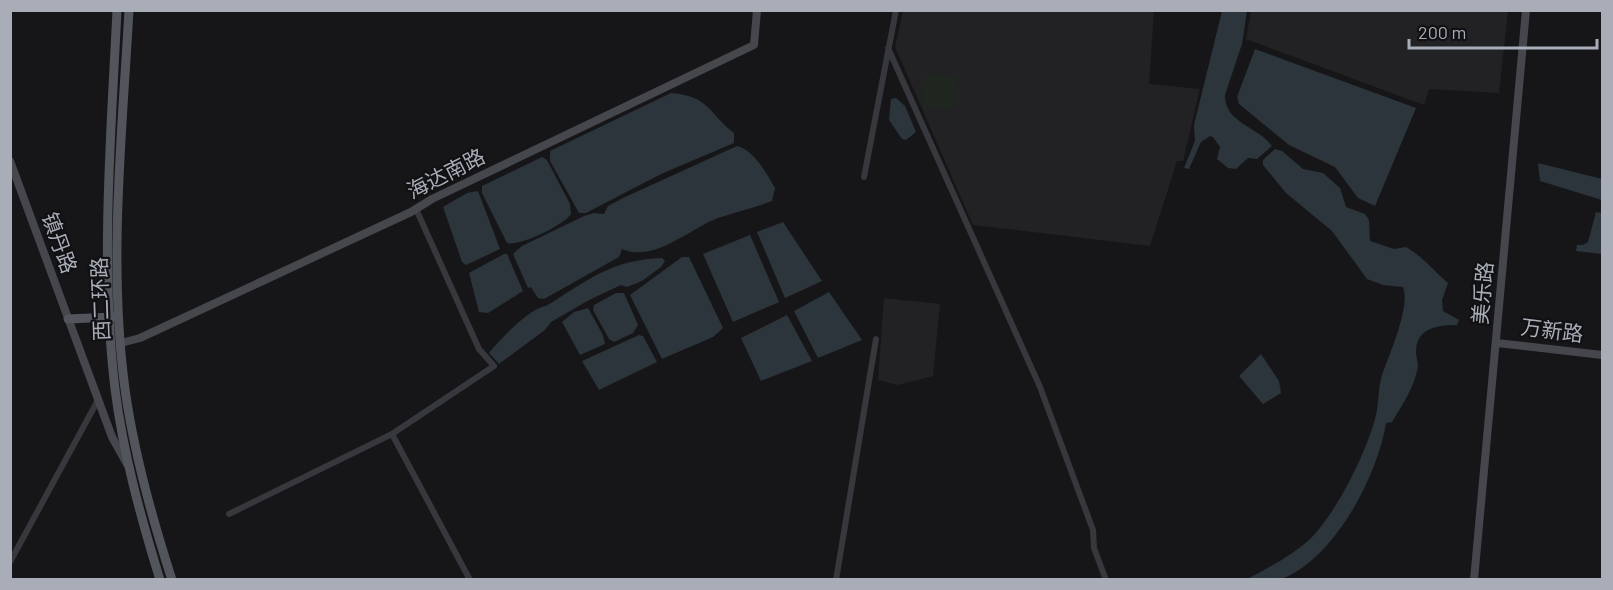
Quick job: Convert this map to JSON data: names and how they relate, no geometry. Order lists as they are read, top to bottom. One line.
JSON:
{"streets":{"main road":["西二环路"],"street":["海达南路","镇丹路","美乐路","万新路"]},"crossings":[["海达南路","西二环路"],["镇丹路","西二环路"],["美乐路","万新路"]],"scale_bar":"200 m"}
